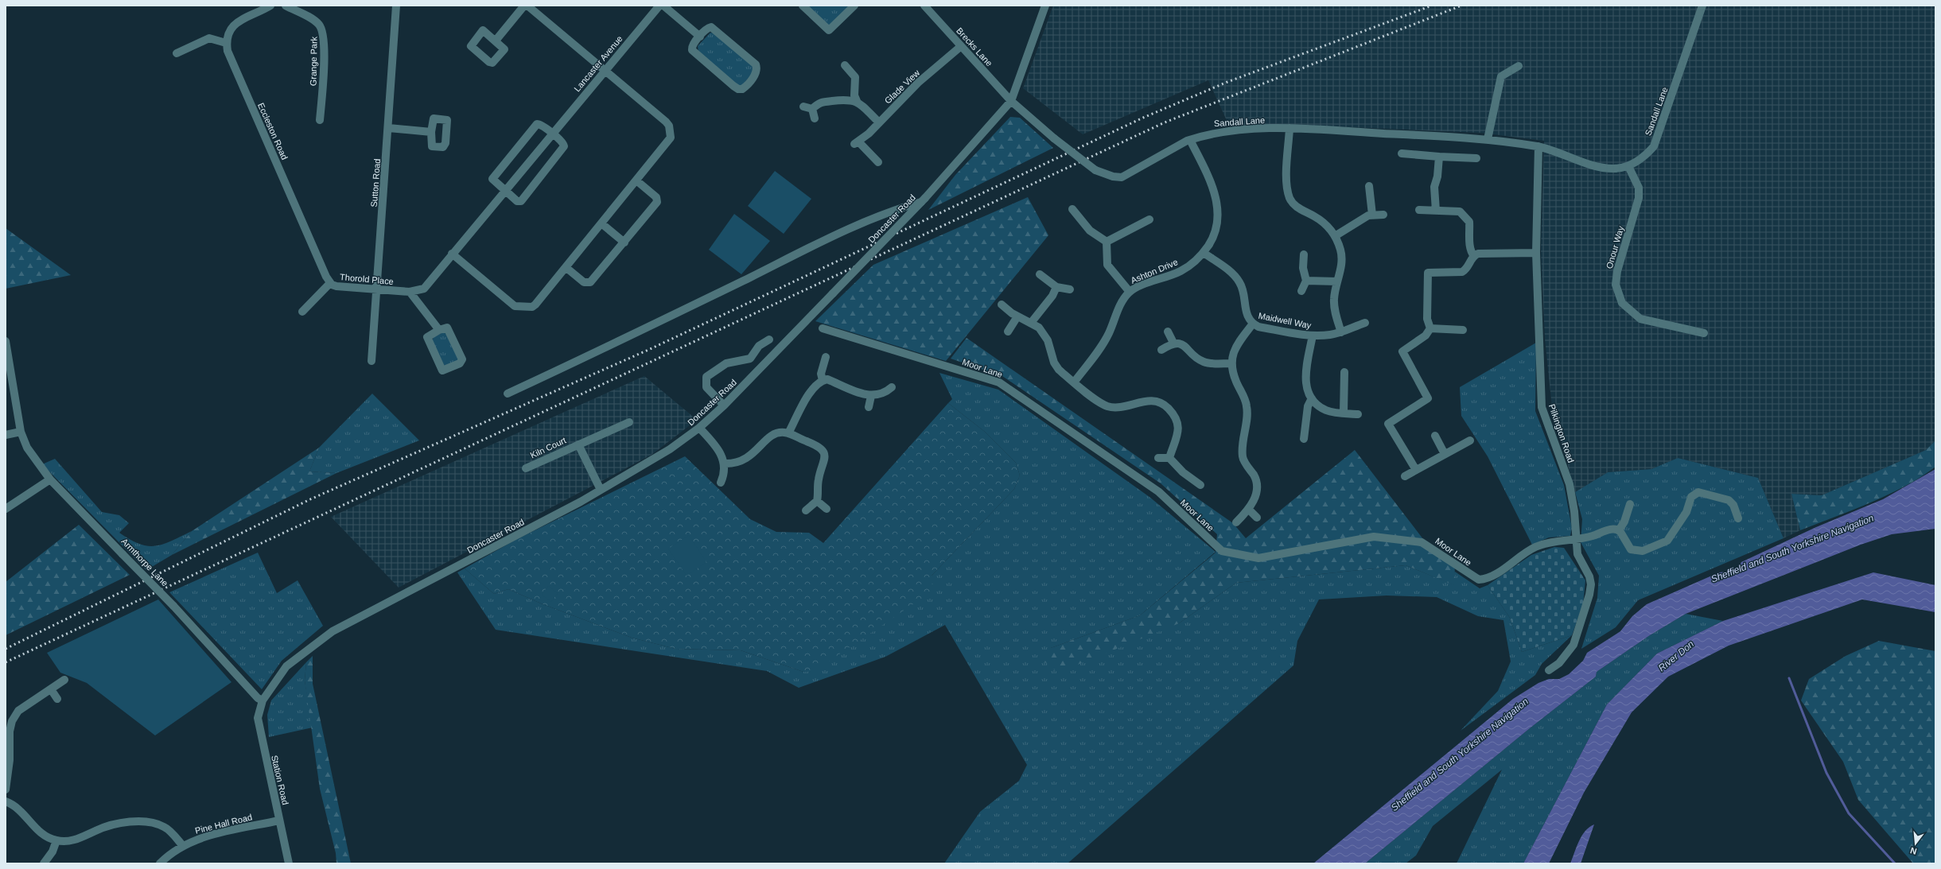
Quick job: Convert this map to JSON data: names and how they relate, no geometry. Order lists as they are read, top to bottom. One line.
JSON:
{"streets":{"street":["Brecks Lane","Grange Park","Lancaster Avenue","Glade View","Sandall Lane","Eccleston Road","Sutton Road","Doncaster Road","Onour Way","Ashton Drive","Thorold Place","Maidwell Way","Moor Lane","Pilkington Road","Kiln Court","Armthorpe Lane","Station Road","Pine Hall Road"]},"crossings":[["Brecks Lane","Glade View"],["Brecks Lane","Sandall Lane"],["Brecks Lane","Doncaster Road"],["Lancaster Avenue","Thorold Place"],["Sandall Lane","Doncaster Road"],["Sandall Lane","Onour Way"],["Sandall Lane","Ashton Drive"],["Sandall Lane","Pilkington Road"],["Eccleston Road","Thorold Place"],["Sutton Road","Thorold Place"],["Doncaster Road","Kiln Court"],["Doncaster Road","Armthorpe Lane"],["Doncaster Road","Station Road"],["Ashton Drive","Maidwell Way"],["Moor Lane","Pilkington Road"],["Armthorpe Lane","Station Road"],["Station Road","Pine Hall Road"]],"water":["Sheffield and South Yorkshire Navigation","River Don"],"north":"bottom"}
